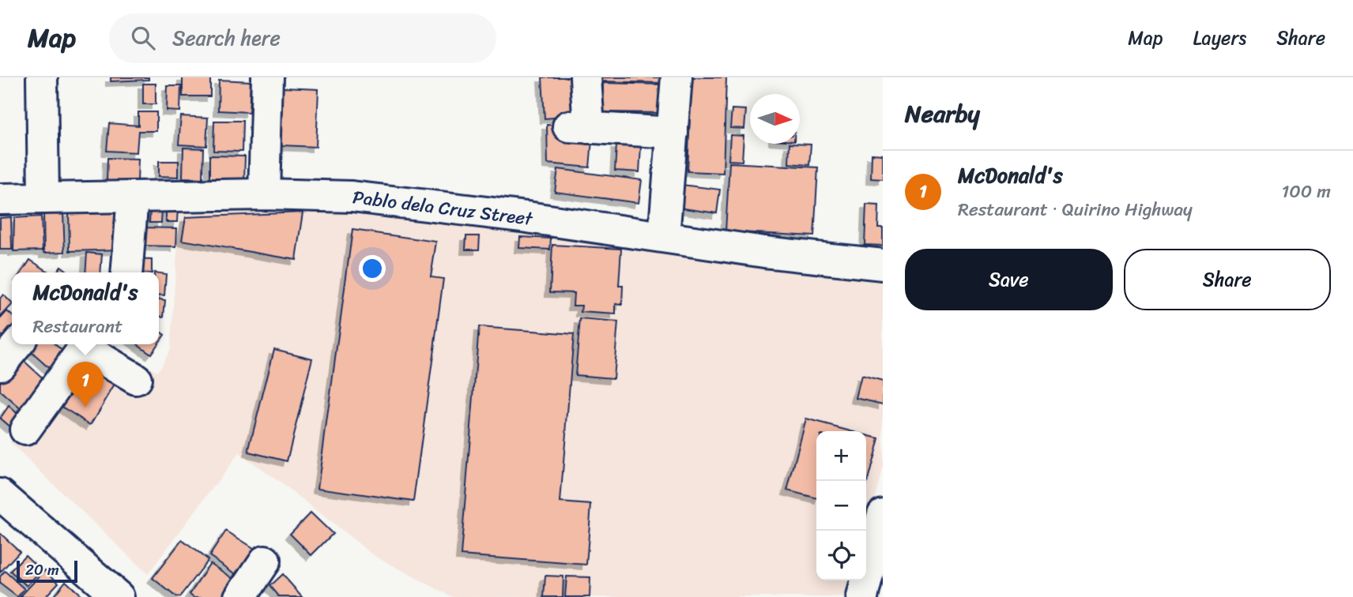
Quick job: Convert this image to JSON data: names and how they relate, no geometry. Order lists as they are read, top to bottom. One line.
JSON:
{"streets":{"street":["Pablo dela Cruz Street"]},"scale_bar":"20 m","north":"right","page":{"header":"Map","search":"Search here","nav":["Map","Layers","Share"],"heading":"Nearby","list":[{"mark":"1","name":"McDonald's","note":"Restaurant · Quirino Highway","value":"100 m"}],"buttons":["Save","Share"],"popup":["McDonald's","Restaurant"],"pins":"1","map_buttons":["+","−"],"scale":"20 m"}}
